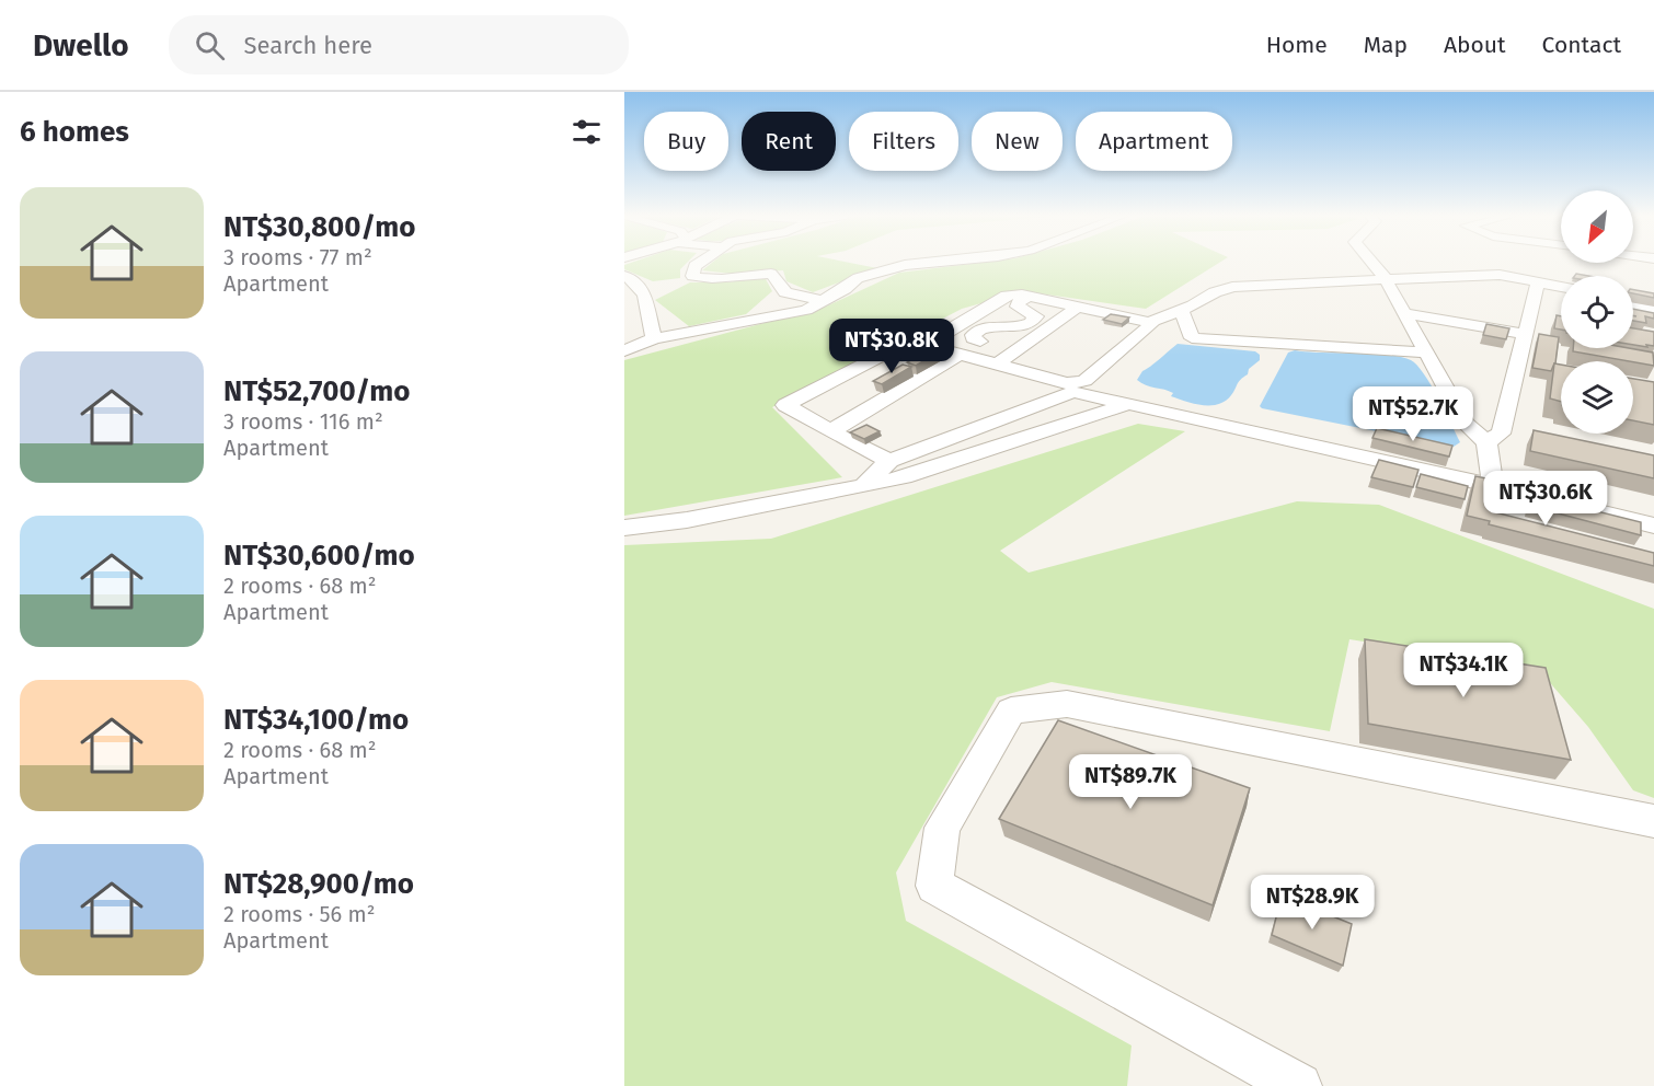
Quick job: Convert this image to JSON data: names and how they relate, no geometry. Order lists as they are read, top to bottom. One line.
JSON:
{"north":"bottom left","page":{"header":"Dwello","search":"Search here","nav":["Home","Map","About","Contact"],"heading":"6 homes","chip":["Buy","Rent","Filters","New","Apartment"],"list":[{"name":"NT$30,800/mo","note":"3 rooms · 77 m² · Apartment"},{"name":"NT$52,700/mo","note":"3 rooms · 116 m² · Apartment"},{"name":"NT$30,600/mo","note":"2 rooms · 68 m² · Apartment"},{"name":"NT$34,100/mo","note":"2 rooms · 68 m² · Apartment"},{"name":"NT$28,900/mo","note":"2 rooms · 56 m² · Apartment"}],"price":["NT$30.8K","NT$52.7K","NT$30.6K","NT$34.1K","NT$89.7K","NT$28.9K"]}}
